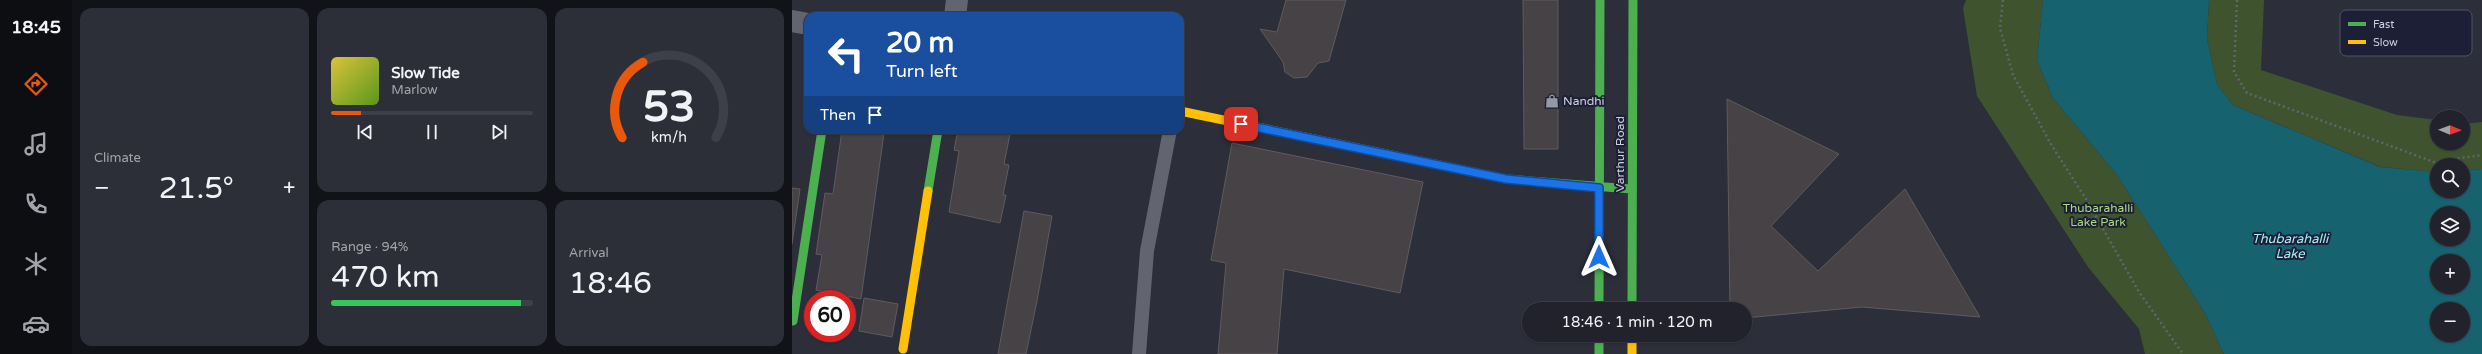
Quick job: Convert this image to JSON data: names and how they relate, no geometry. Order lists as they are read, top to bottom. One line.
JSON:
{"streets":{"street":["Varthur Road"]},"water":["Thubarahalli Lake"],"parks":["Thubarahalli Lake Park"],"places":{"shop":["Nandhi"]},"legend":["Fast","Slow"],"north":"right","page":{"tabs":"18:45","tile":["Climate",["Range · 94%","470 km"],["Arrival","18:46"]],"turn":["20 m","Turn left"],"song":["Slow Tide","Marlow"],"then":"Then","map_buttons":["+","−"],"heat":["−","21.5°","+"],"limit":"60","trip":"18:46 · 1 min · 120 m","gauge":["53","km/h"]}}
